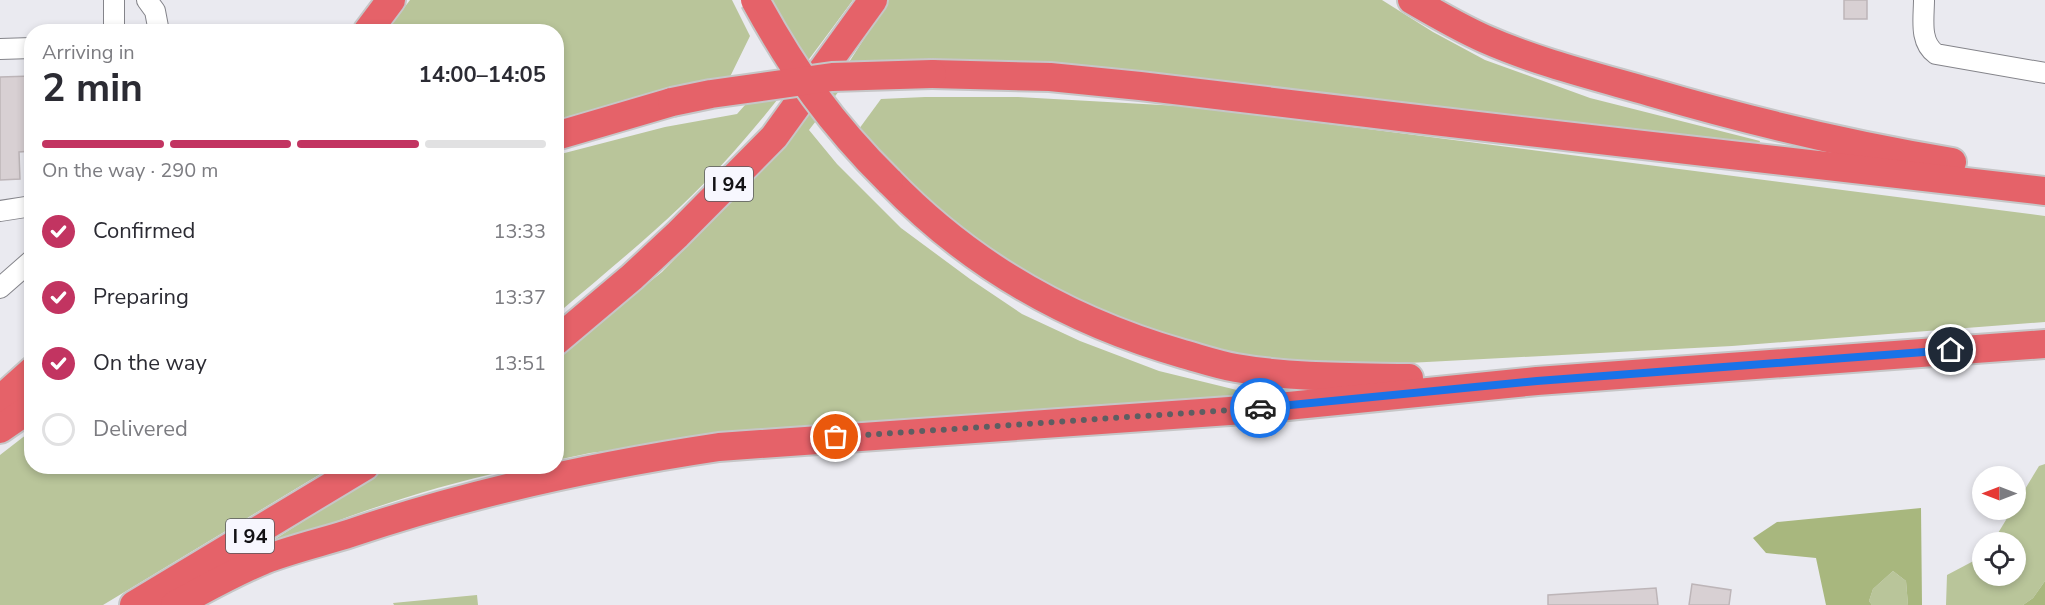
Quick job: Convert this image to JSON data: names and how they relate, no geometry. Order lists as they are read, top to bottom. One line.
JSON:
{"streets":{"highway":["I 94"]},"north":"left","page":{"heading":["2 min","Arriving in","14:00–14:05"],"bar":"On the way · 290 m","list":[["Confirmed","13:33"],["Preparing","13:37"],["On the way","13:51"],"Delivered"]}}
